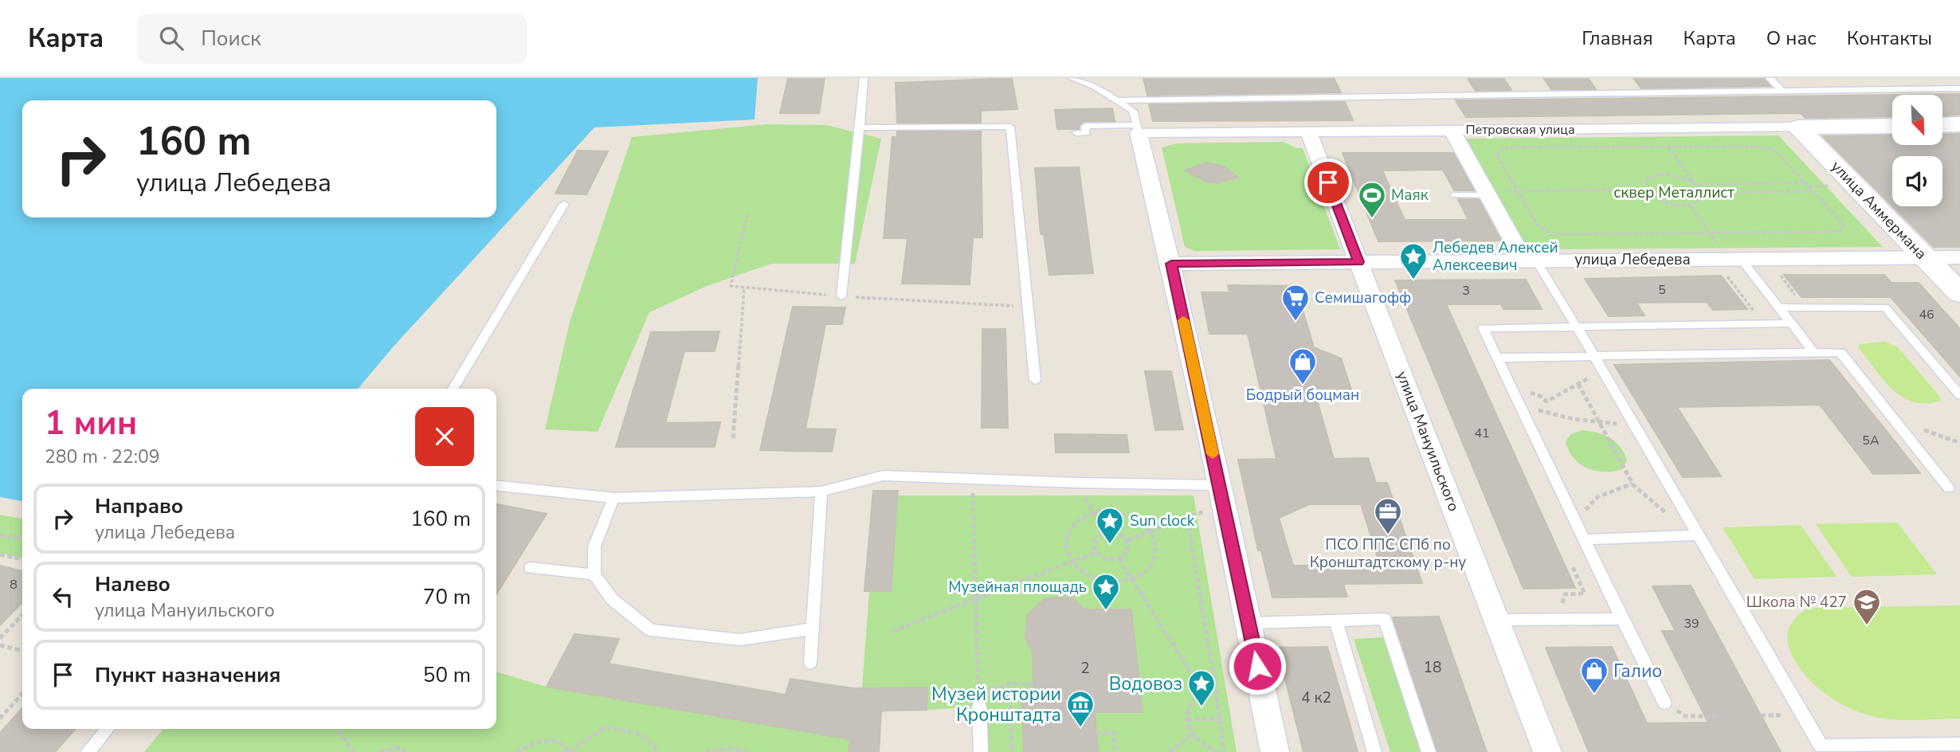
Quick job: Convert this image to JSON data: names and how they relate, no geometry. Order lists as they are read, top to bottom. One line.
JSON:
{"streets":{"street":["Петровская улица","улица Аммермана","улица Лебедева","улица Мануильского"]},"crossings":[["Петровская улица","улица Аммермана"],["Петровская улица","улица Мануильского"],["улица Аммермана","улица Лебедева"],["улица Лебедева","улица Мануильского"]],"parks":["сквер Металлист"],"places":{"sports":["Маяк"],"place":["Лебедев Алексей Алексеевич","Sun clock","Музейная площадь","Водовоз"],"supermarket":["Семишагофф"],"shop":["Бодрый боцман","Галио"],"office":["ПСО ППС СПб по Кронштадтскому р-ну"],"school or university":["Школа № 427"],"museum":["Музей истории Кронштадта"]},"house_numbers":["5","3","46","41","5А","8","39","18","2","4 к2"],"north":"bottom right","page":{"header":"Карта","search":"Поиск","nav":["Главная","Карта","О нас","Контакты"],"turn":["160 m","улица Лебедева"],"heading":["1 мин","280 m · 22:09"],"list":[{"name":"Направо","note":"улица Лебедева","value":"160 m"},{"name":"Налево","note":"улица Мануильского","value":"70 m"},{"name":"Пункт назначения","value":"50 m"}]}}
